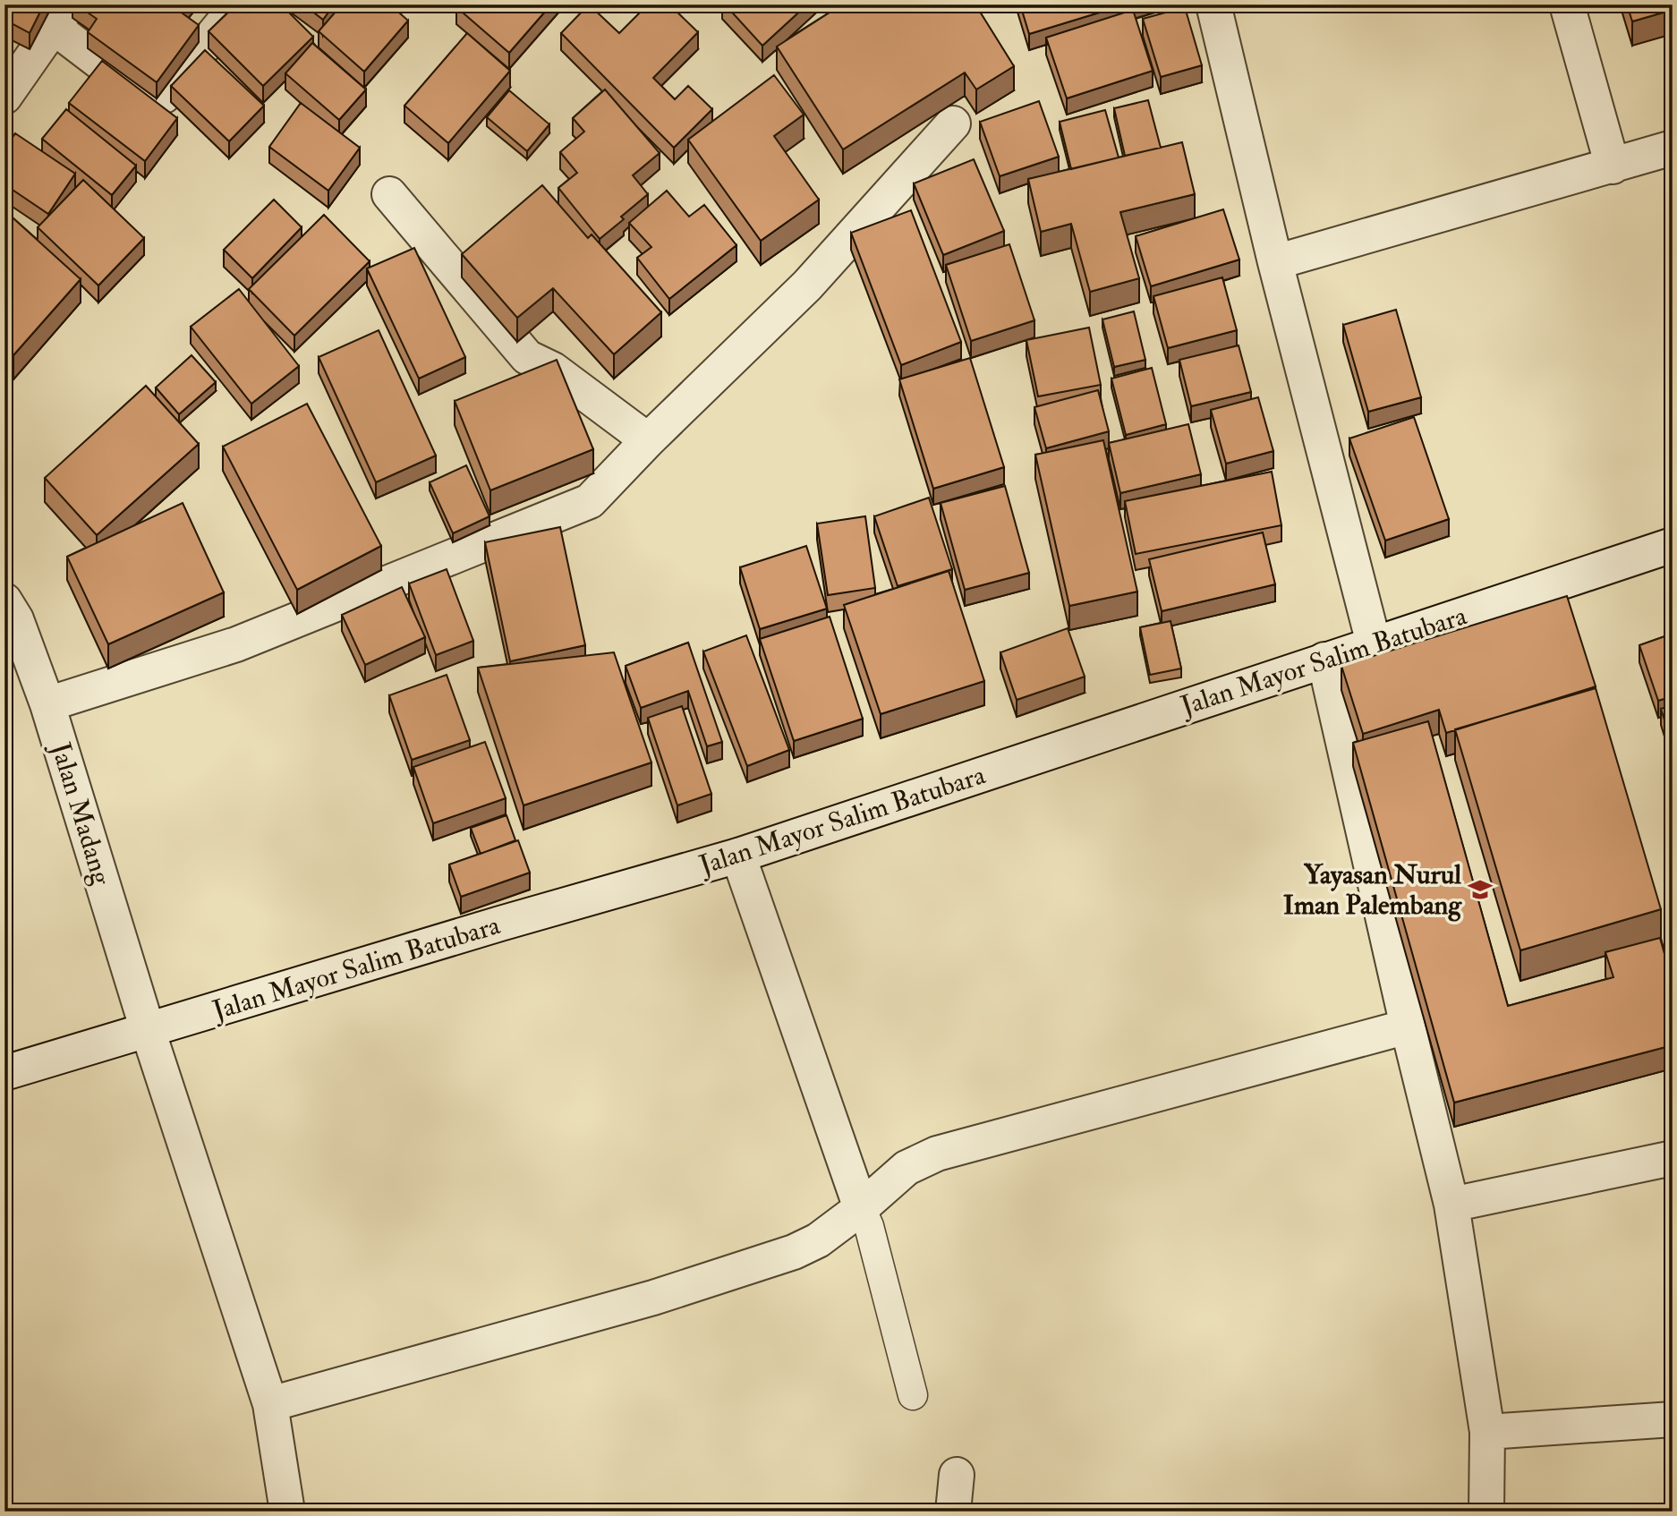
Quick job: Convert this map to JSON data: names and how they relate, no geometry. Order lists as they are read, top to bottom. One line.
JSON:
{"streets":{"street":["Jalan Mayor Salim Batubara","Jalan Madang"]},"crossings":[["Jalan Mayor Salim Batubara","Jalan Madang"]],"places":{"school or university":["Yayasan Nurul Iman Palembang"]}}
